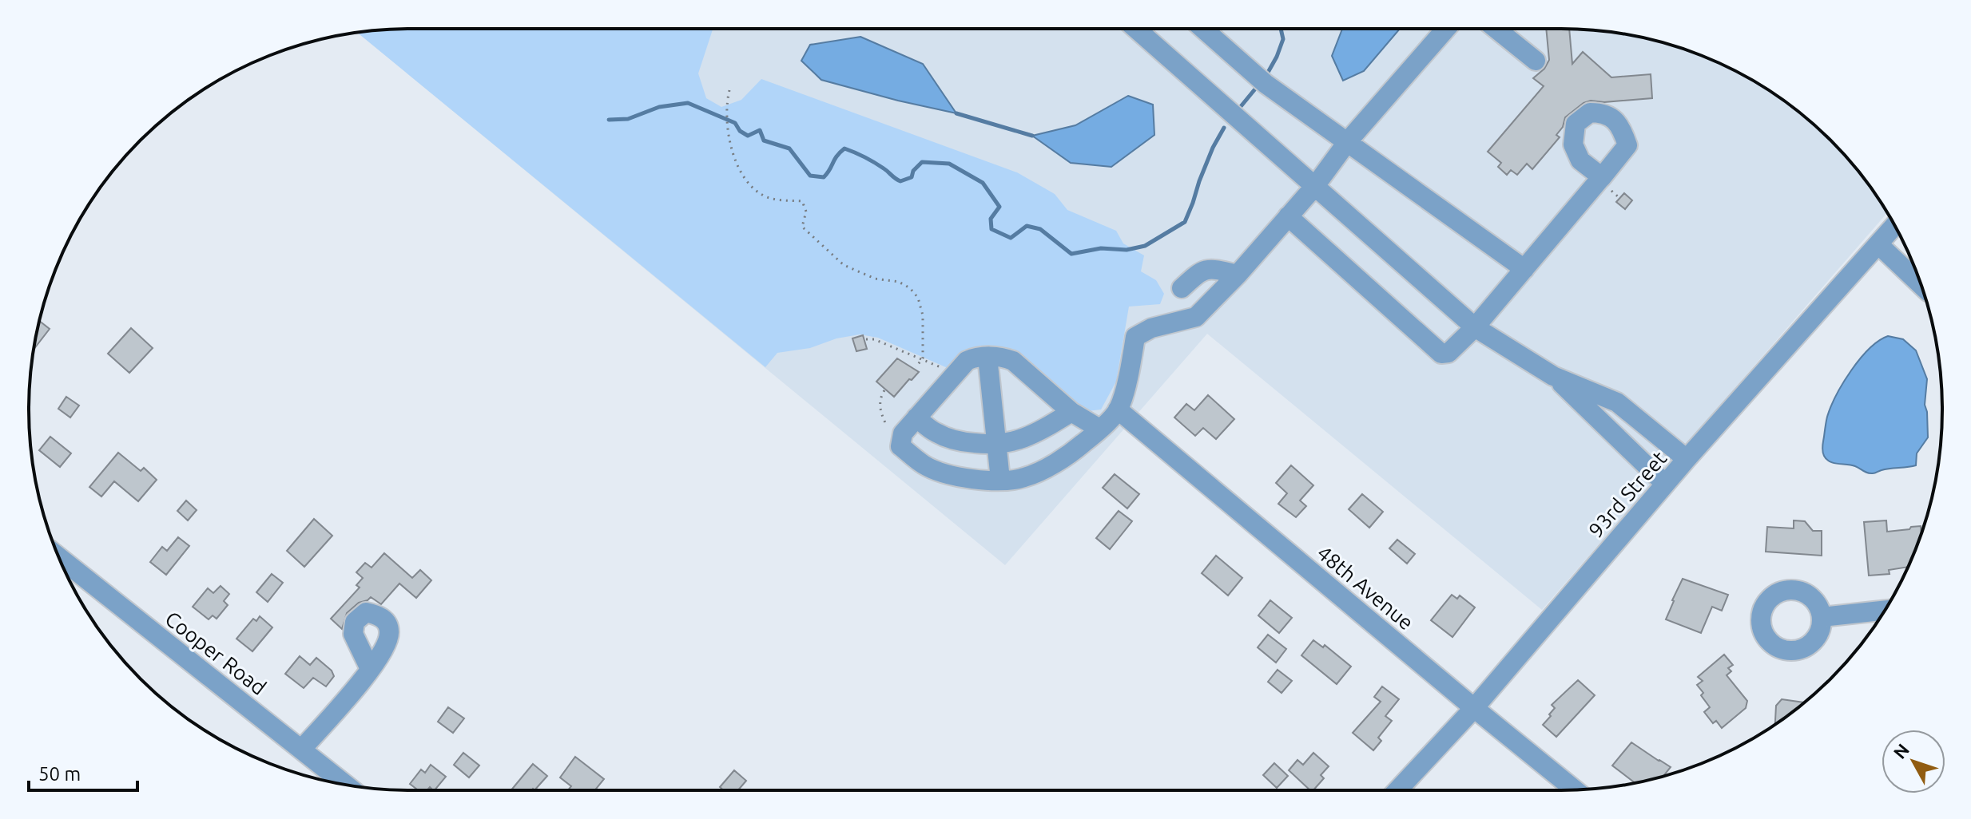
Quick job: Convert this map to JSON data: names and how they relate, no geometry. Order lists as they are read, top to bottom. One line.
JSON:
{"streets":{"street":["93rd Street","48th Avenue","Cooper Road"]},"crossings":[["93rd Street","48th Avenue"]],"scale_bar":"50 m","north":"top left"}
